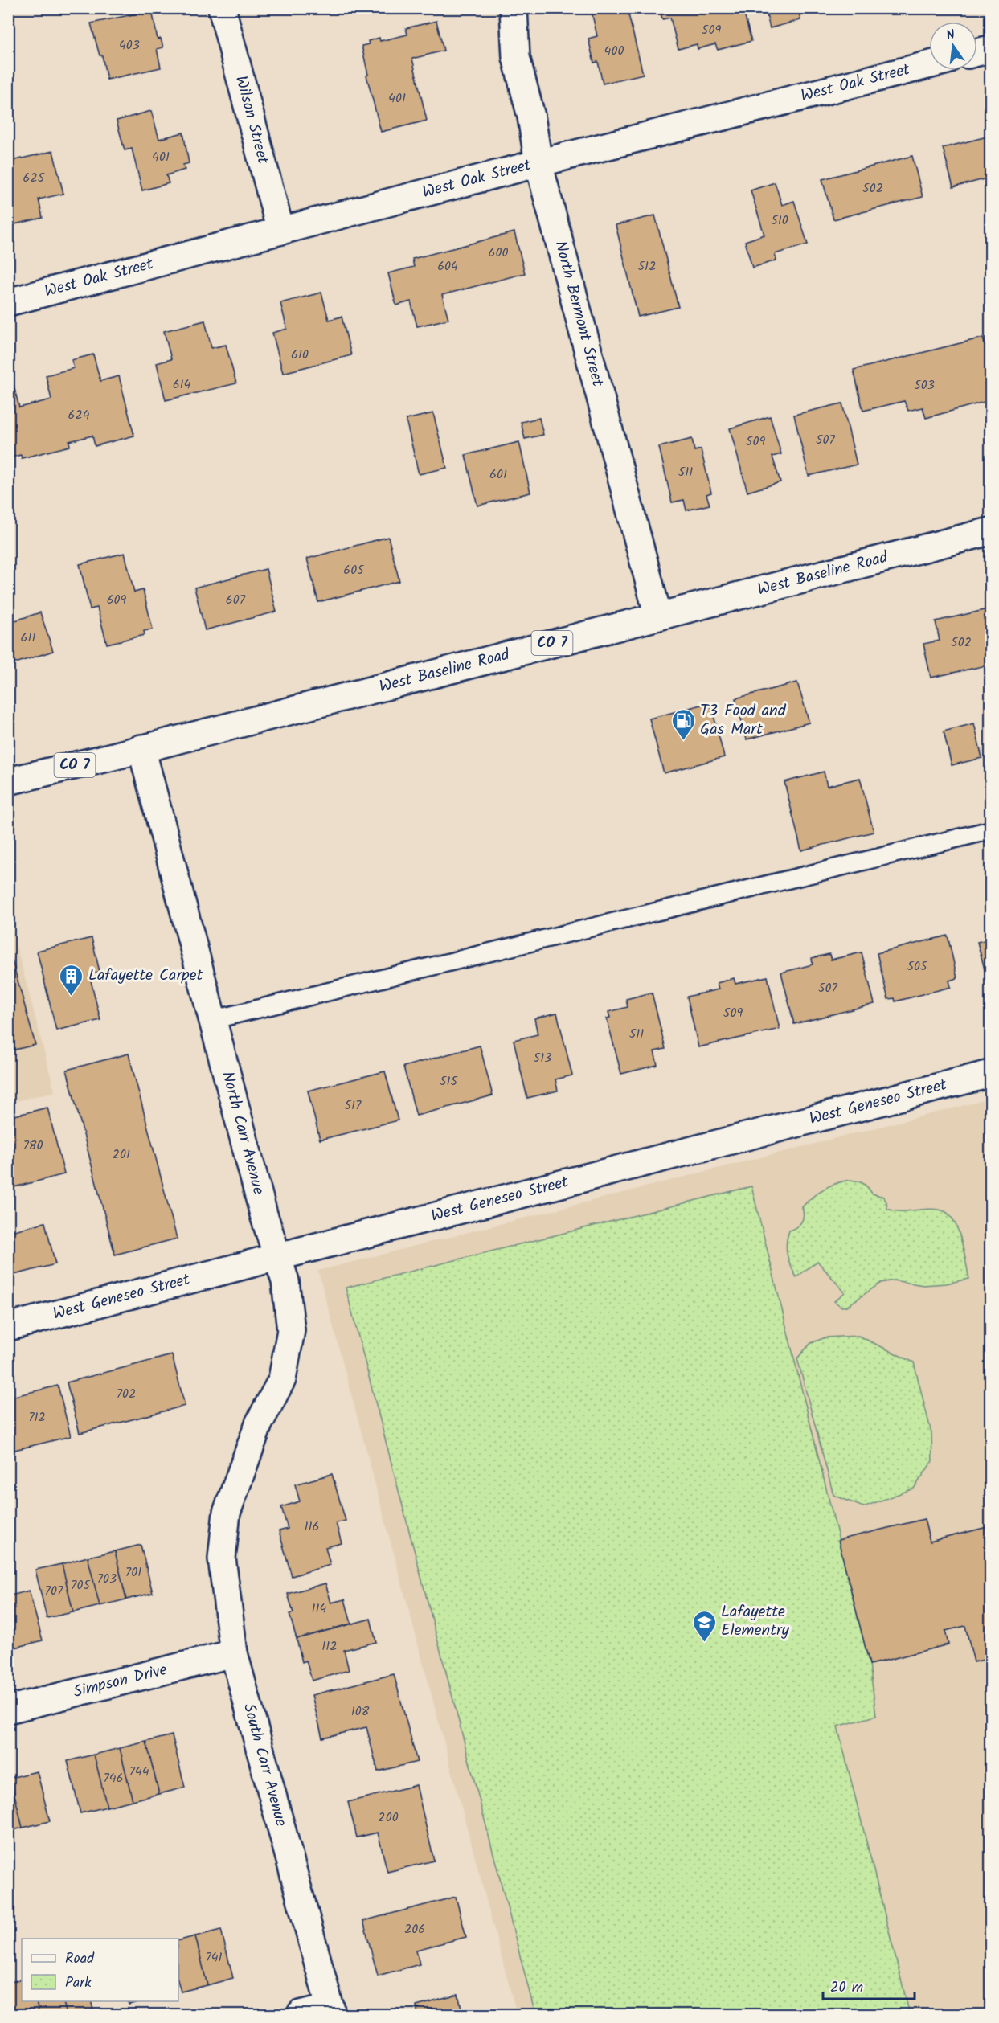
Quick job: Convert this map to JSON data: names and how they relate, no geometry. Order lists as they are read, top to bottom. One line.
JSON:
{"streets":{"street":["West Oak Street","Wilson Street","North Bermont Street","West Baseline Road","CO 7","West Geneseo Street","North Carr Avenue","Simpson Drive","South Carr Avenue"]},"crossings":[["West Oak Street","Wilson Street"],["West Oak Street","North Bermont Street"],["North Bermont Street","West Baseline Road"],["West Baseline Road","North Carr Avenue"],["West Geneseo Street","North Carr Avenue"],["North Carr Avenue","South Carr Avenue"],["Simpson Drive","South Carr Avenue"]],"places":{"fuel station":["T3 Food and Gas Mart"],"building":["Lafayette Carpet"],"school or university":["Lafayette Elementry"]},"house_numbers":["509","403","400","401","401","625","502","510","600","604","512","610","614","503","624","507","509","511","601","605","609","607","611","502","505","507","509","511","513","515","517","780","201","702","712","116","701","703","705","707","114","112","108","744","746","200","206","741"],"legend":["Road","Park"],"scale_bar":"20 m","north":"top"}
